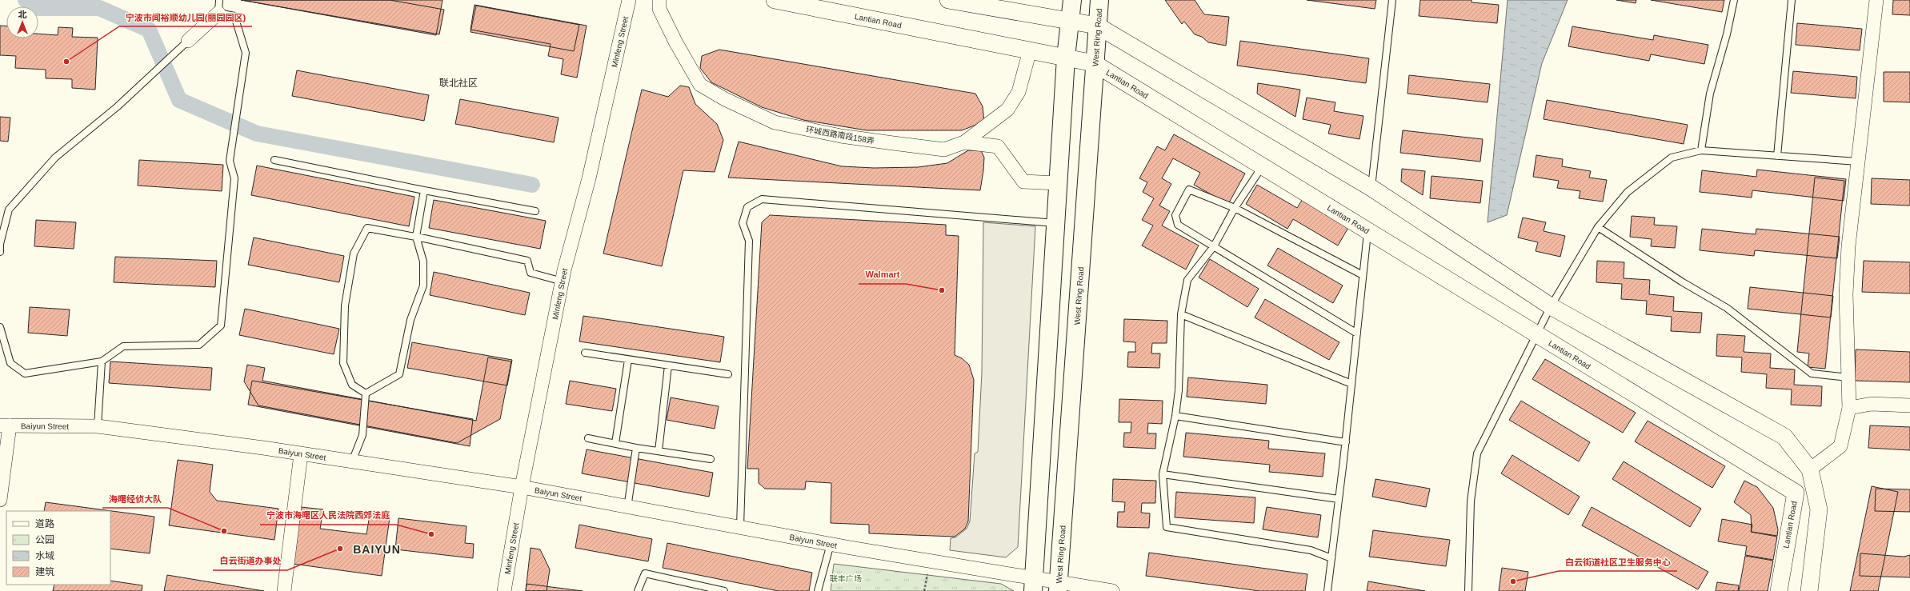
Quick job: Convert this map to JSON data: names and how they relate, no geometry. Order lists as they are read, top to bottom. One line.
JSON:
{"streets":{"main road":["West Ring Road"],"street":["Lantian Road","Minfeng Street","环城西路南段158弄","Baiyun Street"]},"crossings":[["Lantian Road","West Ring Road"],["Lantian Road","环城西路南段158弄"],["West Ring Road","Baiyun Street"],["Minfeng Street","Baiyun Street"]],"districts":["联北社区","BAIYUN"],"parks":["联丰广场"],"places":["宁波市闻裕顺幼儿园(丽园园区)","Walmart","海曙经侦大队","宁波市海曙区人民法院西郊法庭","白云街道办事处","白云街道社区卫生服务中心"],"legend":["道路","公园","水域","建筑"],"north":"top"}
